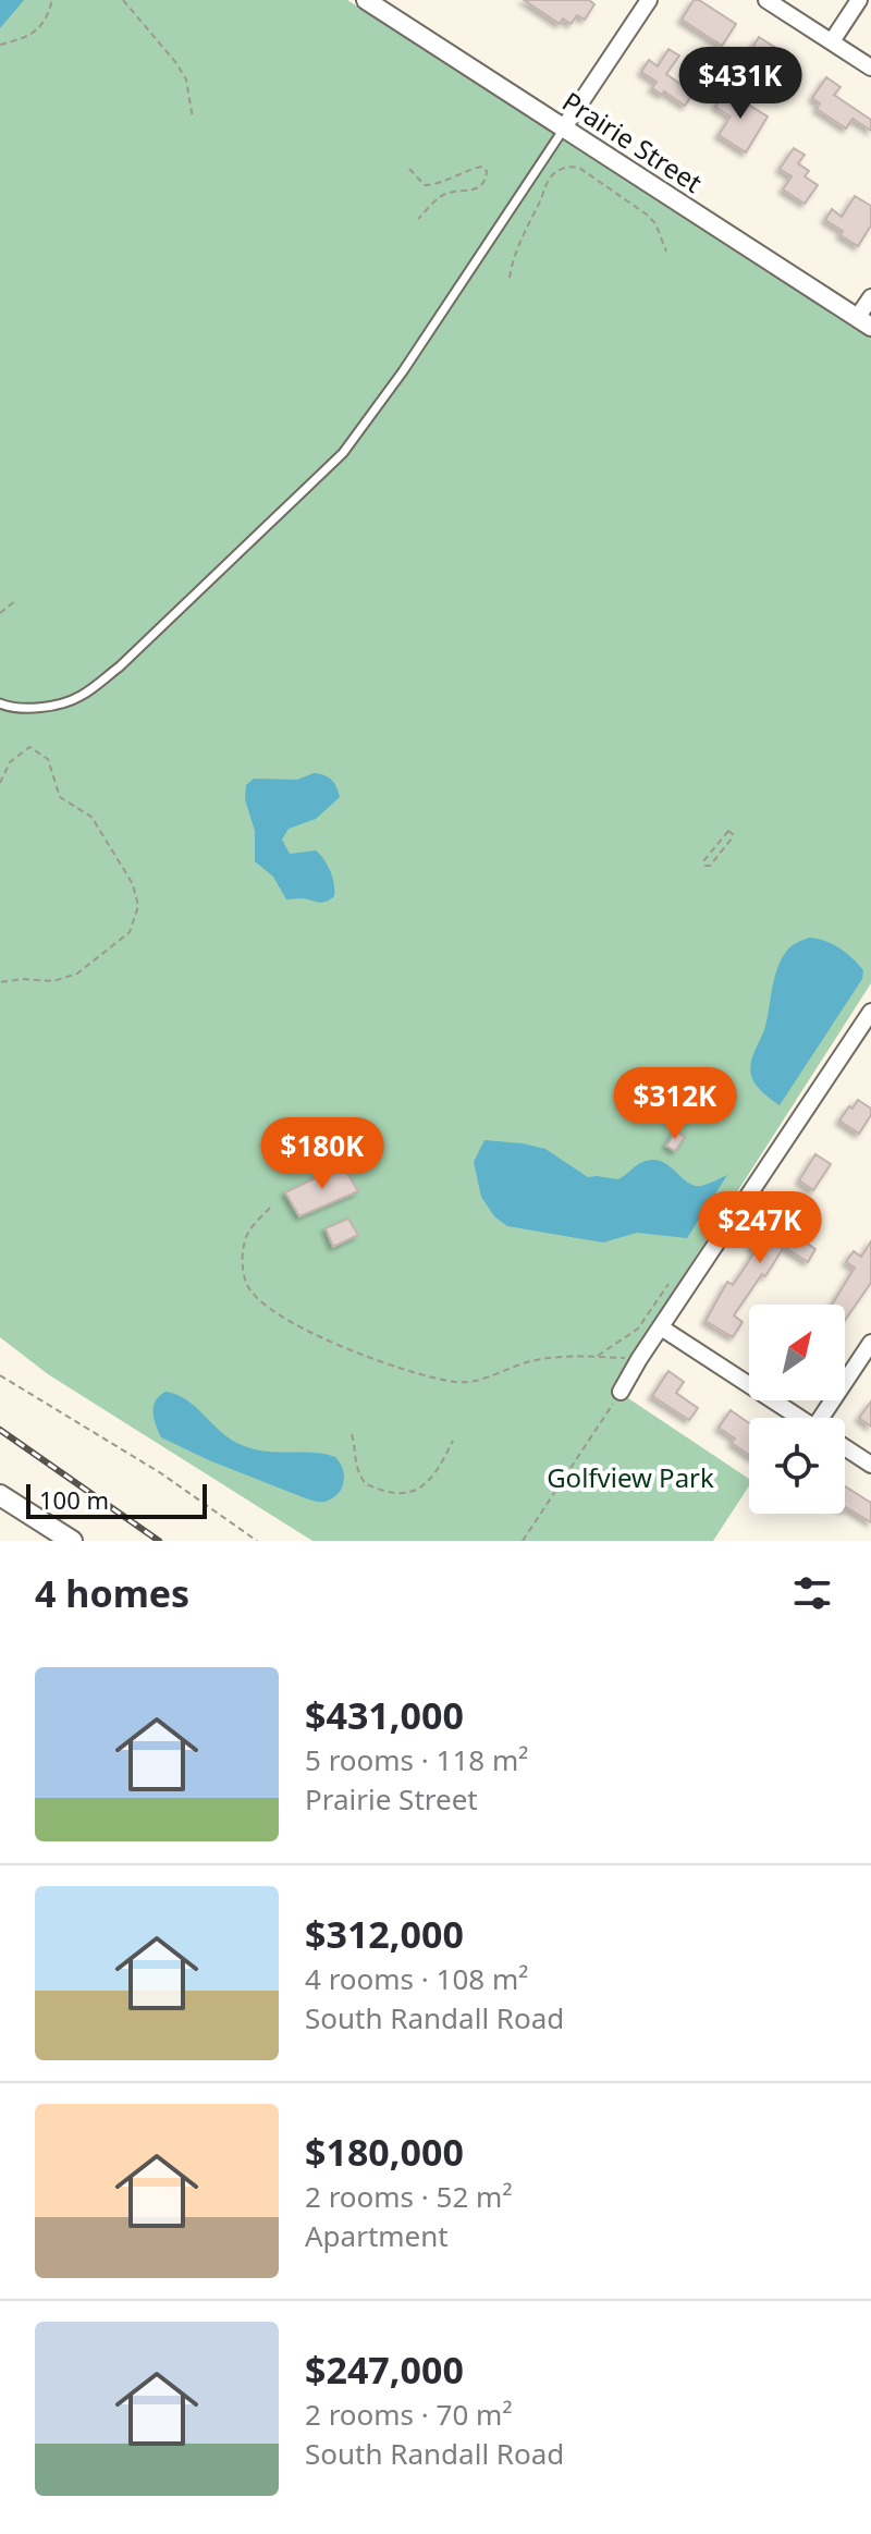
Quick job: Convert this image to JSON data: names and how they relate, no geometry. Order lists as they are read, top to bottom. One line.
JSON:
{"streets":{"street":["Prairie Street"]},"parks":["Golfview Park"],"scale_bar":"100 m","north":"top right","page":{"price":["$431K","$312K","$180K","$247K"],"scale":"100 m","heading":"4 homes","list":[{"name":"$431,000","note":"5 rooms · 118 m² · Prairie Street"},{"name":"$312,000","note":"4 rooms · 108 m² · South Randall Road"},{"name":"$180,000","note":"2 rooms · 52 m² · Apartment"},{"name":"$247,000","note":"2 rooms · 70 m² · South Randall Road"}]}}
